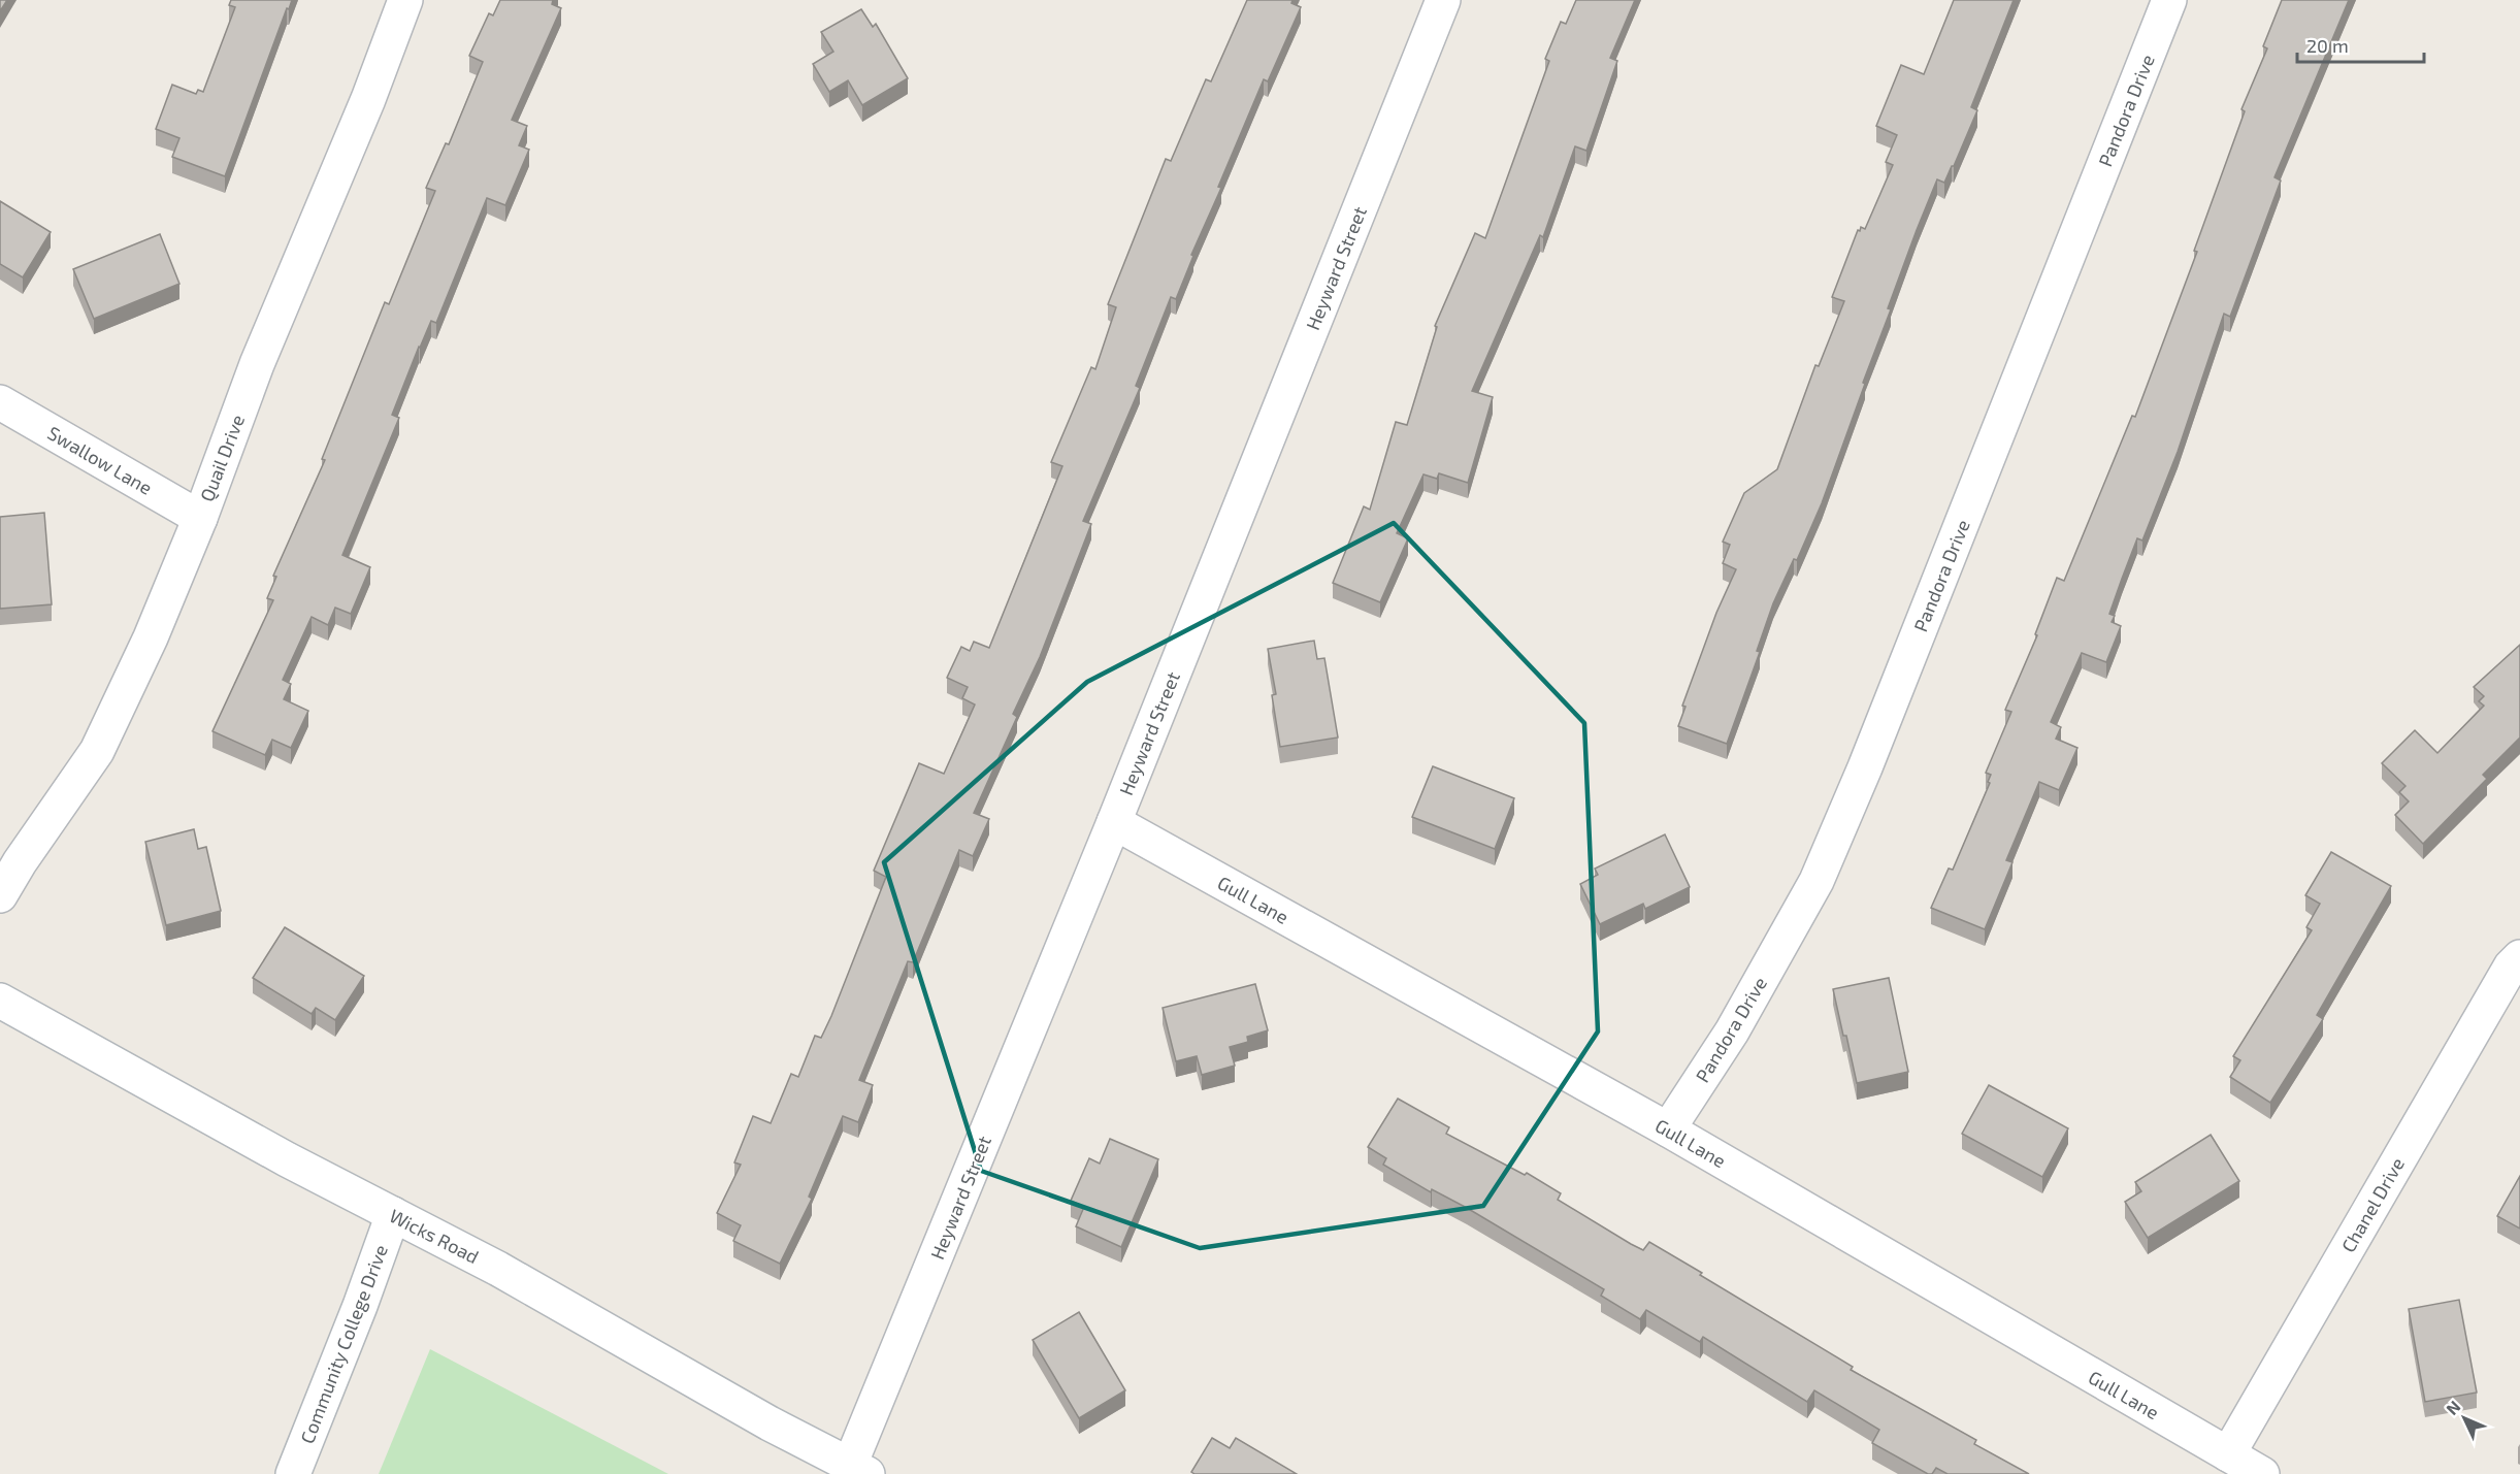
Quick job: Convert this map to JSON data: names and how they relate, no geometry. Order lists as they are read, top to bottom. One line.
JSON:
{"streets":{"street":["Pandora Drive","Heyward Street","Quail Drive","Swallow Lane","Gull Lane","Chanel Drive","Wicks Road","Community College Drive"]},"crossings":[["Pandora Drive","Gull Lane"],["Heyward Street","Gull Lane"],["Heyward Street","Wicks Road"],["Quail Drive","Swallow Lane"],["Gull Lane","Chanel Drive"],["Wicks Road","Community College Drive"]],"scale_bar":"20 m","north":"top left"}
